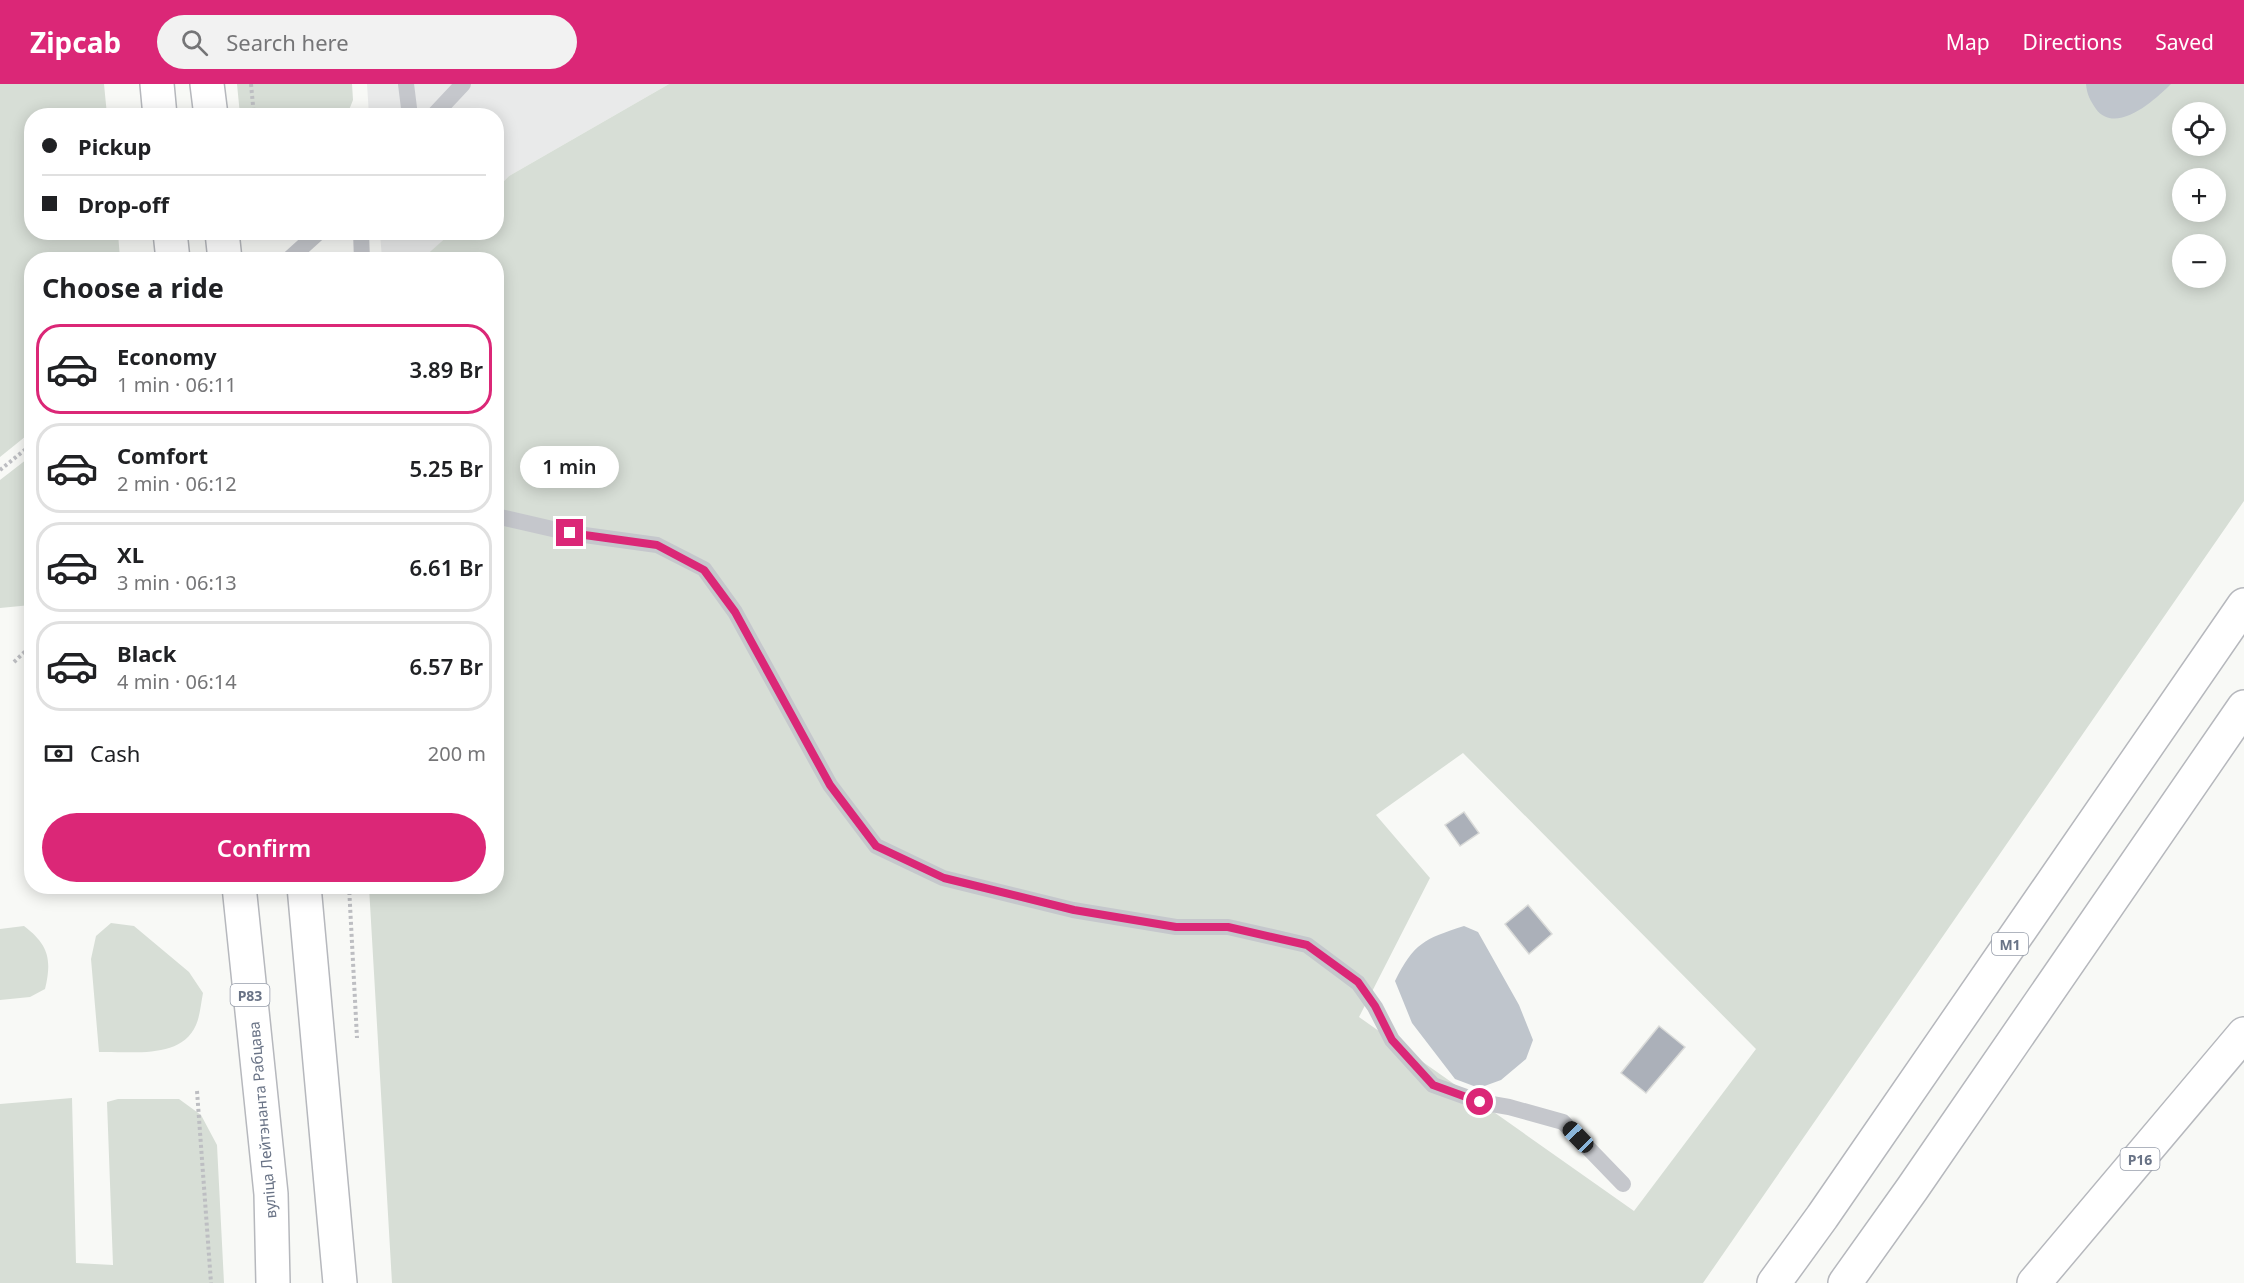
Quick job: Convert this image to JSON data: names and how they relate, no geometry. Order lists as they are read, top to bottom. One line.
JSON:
{"streets":{"highway":["М1","Р83","вуліца Лейтэнанта Рабцава","Р16"]},"page":{"header":"Zipcab","search":"Search here","nav":["Map","Directions","Saved"],"map_buttons":["+","−"],"banner":["Pickup","Drop-off"],"heading":"Choose a ride","list":[{"name":"Economy","note":"1 min · 06:11","value":"3.89 Br"},{"name":"Comfort","note":"2 min · 06:12","value":"5.25 Br"},{"name":"XL","note":"3 min · 06:13","value":"6.61 Br"},{"name":"Black","note":"4 min · 06:14","value":"6.57 Br"}],"bubble":"1 min","pay":["Cash","200 m"],"buttons":"Confirm"}}
